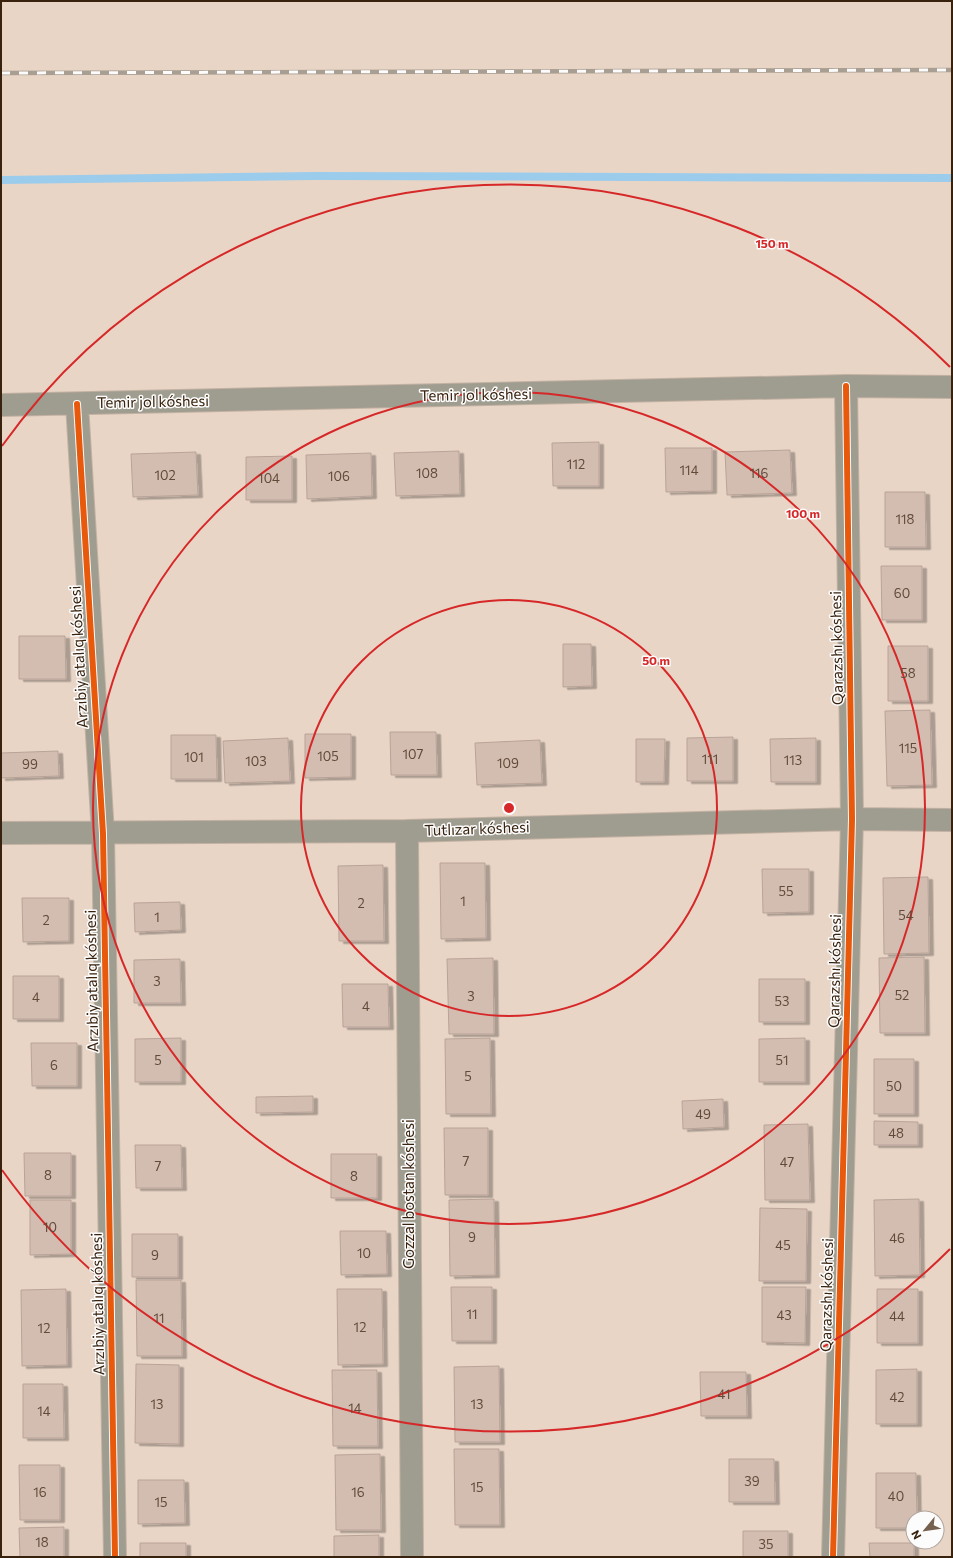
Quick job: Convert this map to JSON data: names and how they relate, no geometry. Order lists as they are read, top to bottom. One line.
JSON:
{"streets":{"street":["Temir jol kóshesi","Qarazshı kóshesi","Arzıbiy atalıq kóshesi","Tutlızar kóshesi","Gozzal bostan kóshesi"]},"crossings":[["Temir jol kóshesi","Qarazshı kóshesi"],["Temir jol kóshesi","Arzıbiy atalıq kóshesi"],["Qarazshı kóshesi","Tutlızar kóshesi"],["Arzıbiy atalıq kóshesi","Tutlızar kóshesi"],["Tutlızar kóshesi","Gozzal bostan kóshesi"]],"house_numbers":["112","114","108","116","102","106","104","118","60","58","115","107","105","101","111","113","103","109","99","55","1","2","54","1","2","3","52","3","4","53","4","5","51","6","5","50","49","48","7","47","7","8","8","10","9","46","45","10","9","11","43","44","11","12","12","41","42","13","13","14","14","39","15","16","16","40","15","18","35"],"north":"bottom left","rings":["150 m","100 m","50 m"]}
